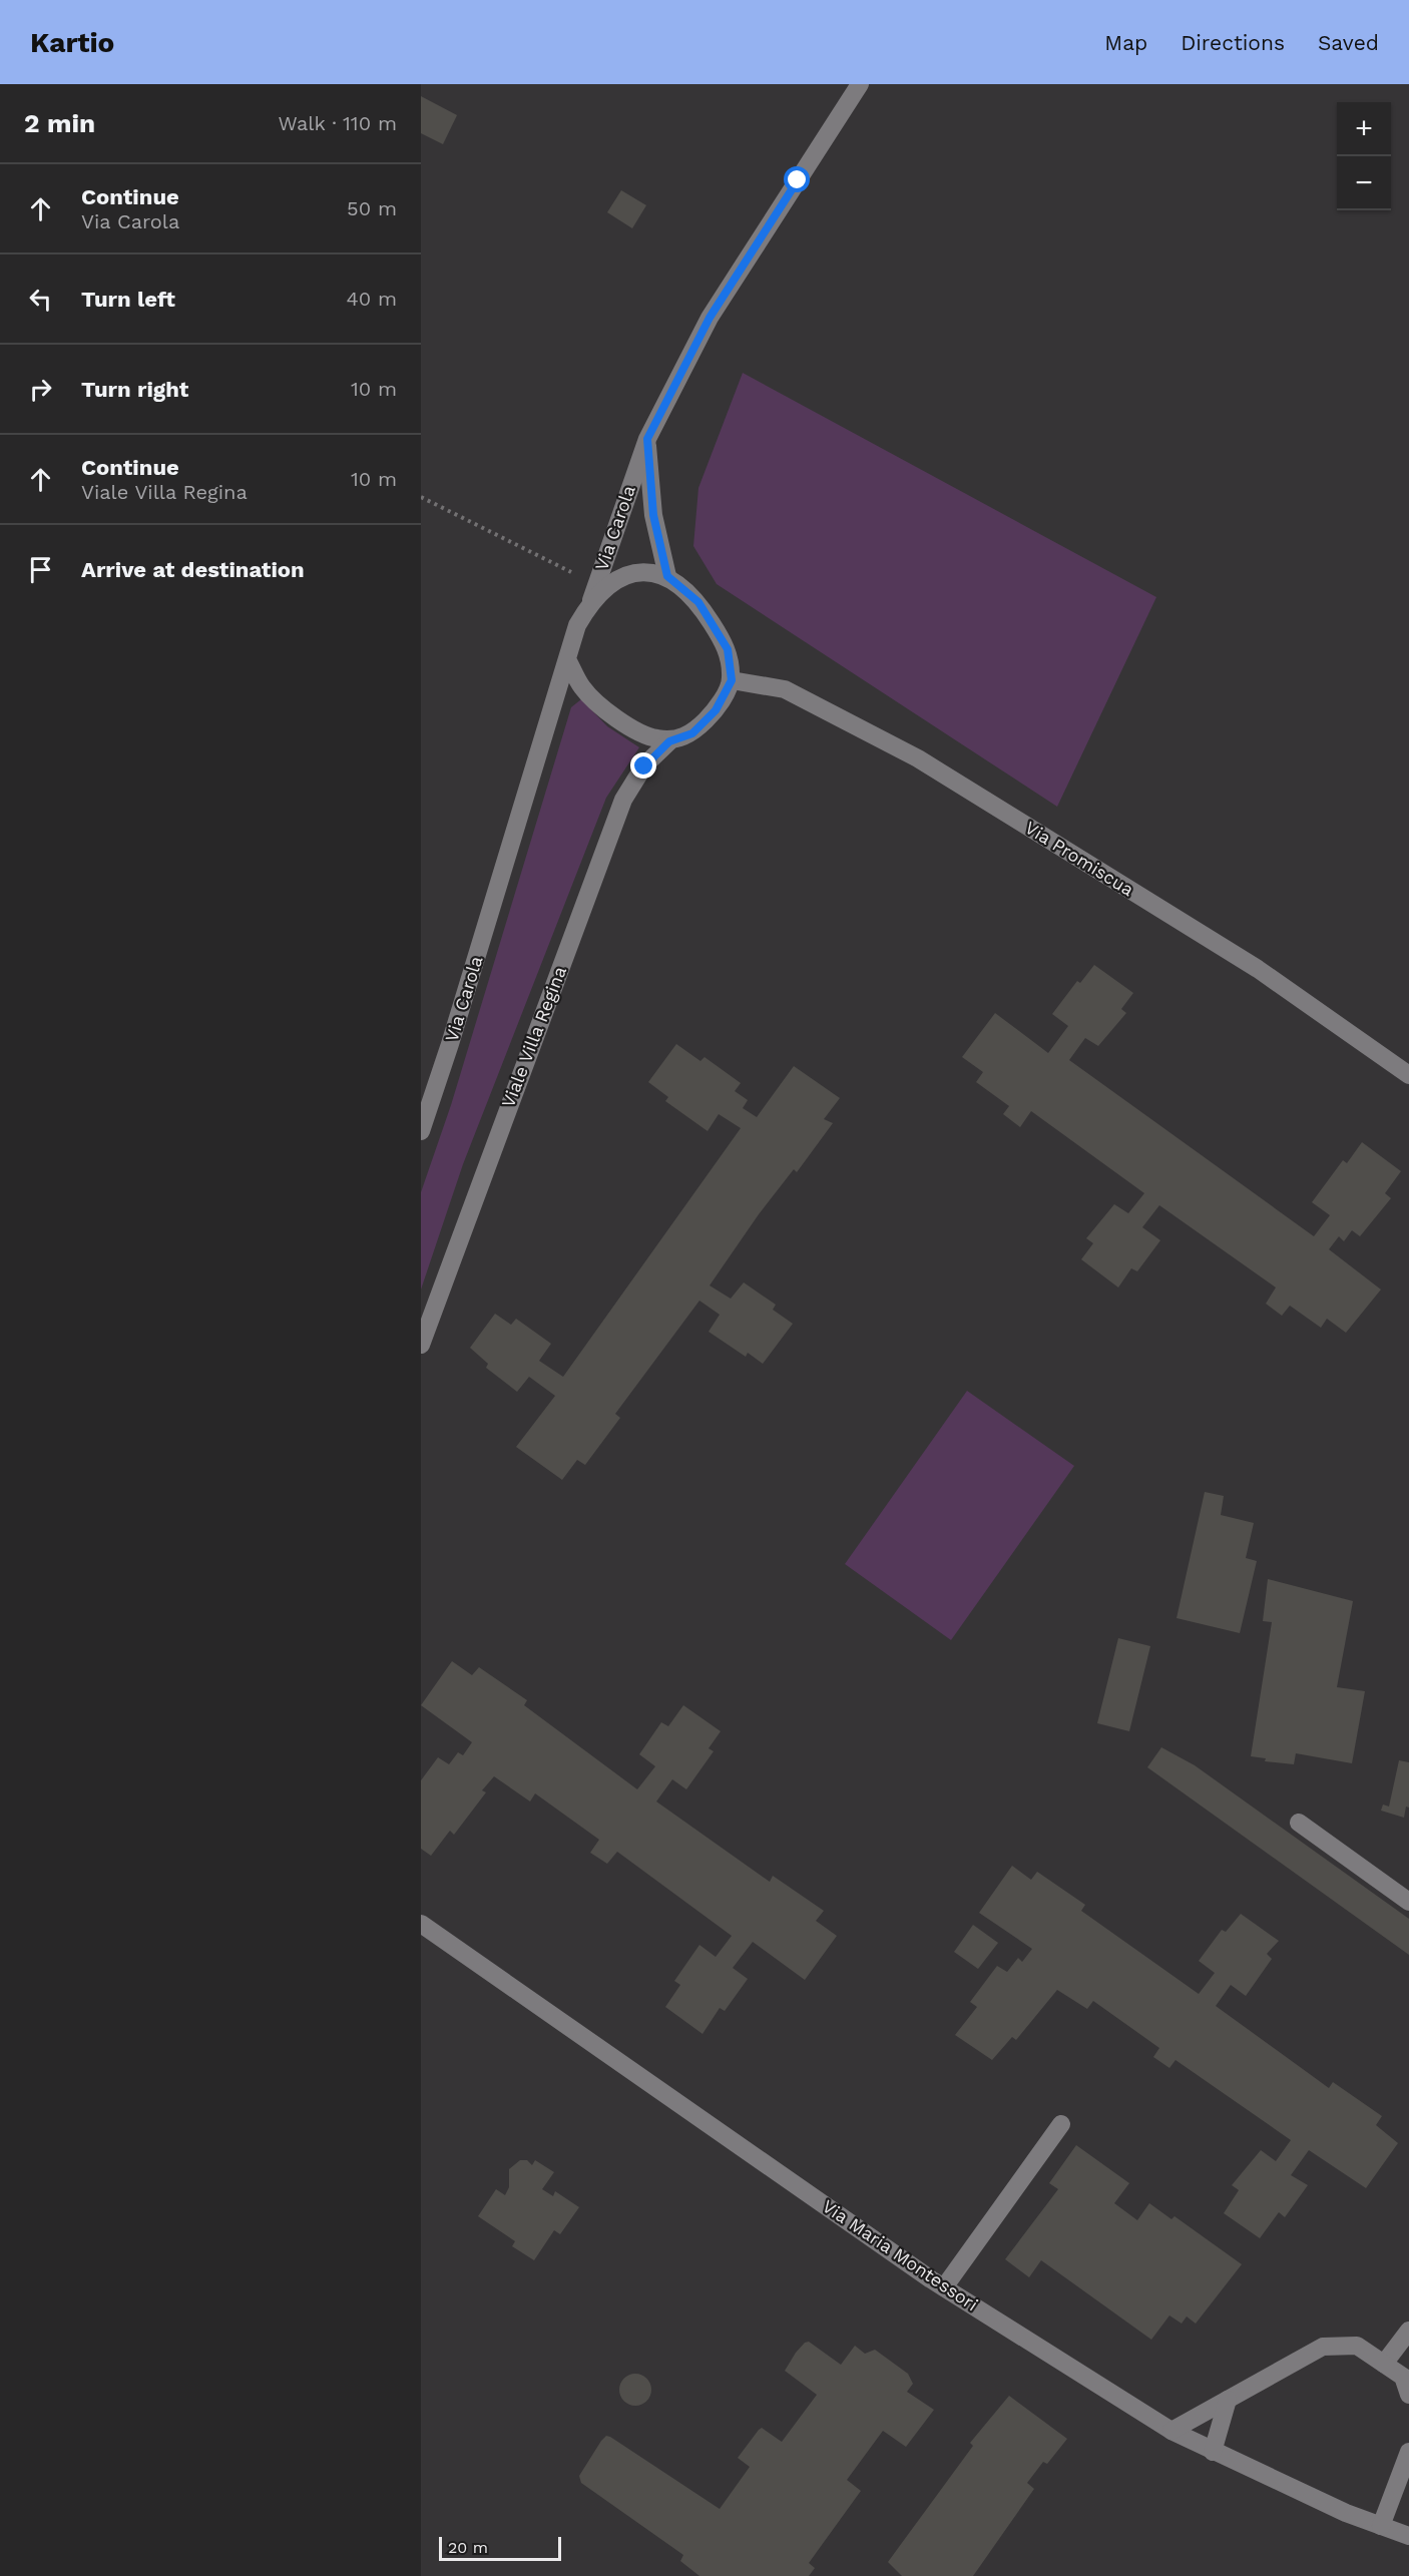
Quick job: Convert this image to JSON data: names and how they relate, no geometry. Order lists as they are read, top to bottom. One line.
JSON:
{"streets":{"street":["Via Carola","Via Promiscua","Viale Villa Regina","Via Maria Montessori"]},"crossings":[["Via Carola","Via Promiscua"],["Via Carola","Viale Villa Regina"],["Via Promiscua","Viale Villa Regina"]],"scale_bar":"20 m","page":{"header":"Kartio","nav":["Map","Directions","Saved"],"heading":["2 min","Walk · 110 m"],"map_buttons":["+","−"],"list":[["Continue","Via Carola","50 m"],["Turn left","40 m"],["Turn right","10 m"],["Continue","Viale Villa Regina","10 m"],"Arrive at destination"],"scale":"20 m"}}
